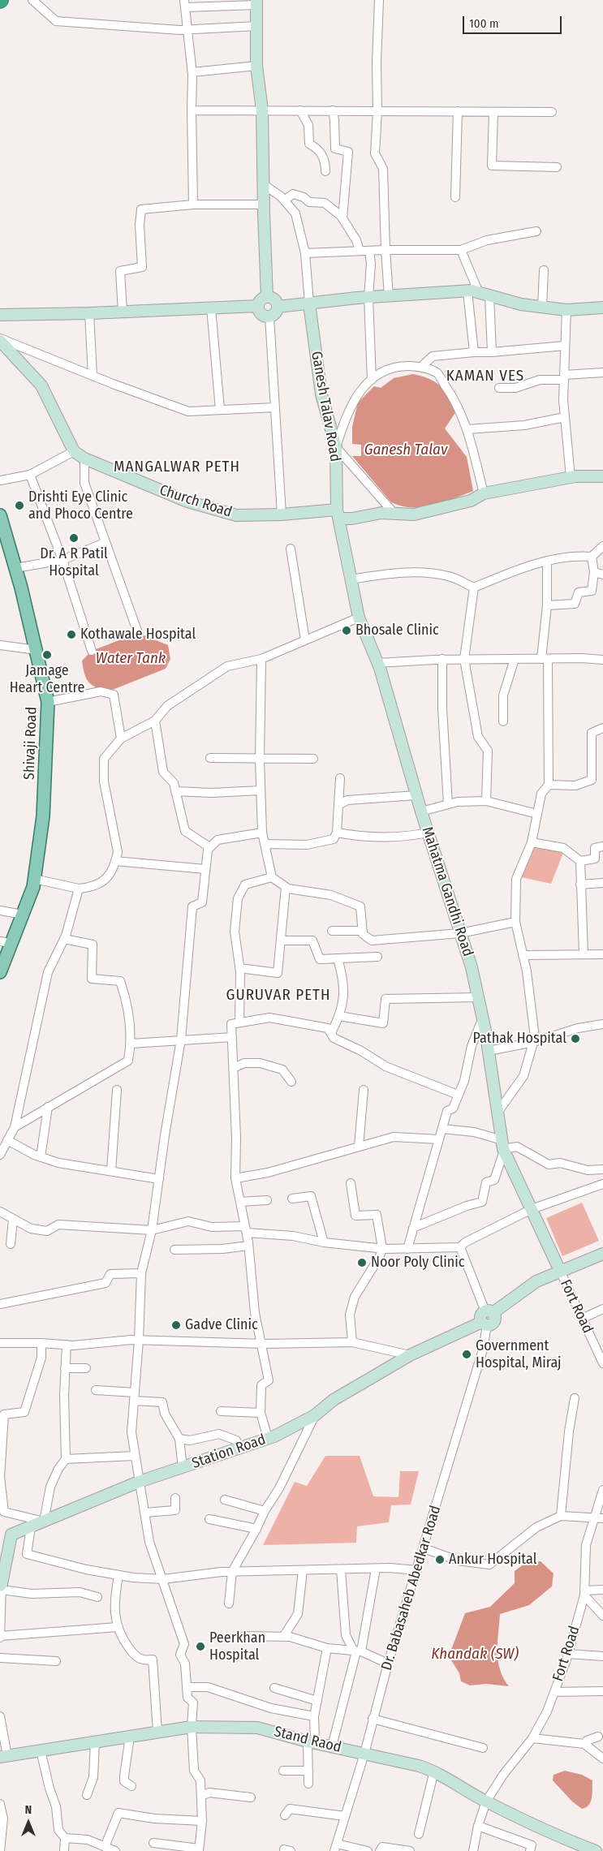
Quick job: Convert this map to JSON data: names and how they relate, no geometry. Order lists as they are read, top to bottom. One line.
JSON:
{"streets":{"main road":["Ganesh Talav Road","Church Road","Shivaji Road","Mahatma Gandhi Road","Station Road","Stand Raod"],"street":["Fort Road","Dr. Babasaheb Abedkar Road"]},"crossings":[["Ganesh Talav Road","Church Road"],["Ganesh Talav Road","Mahatma Gandhi Road"],["Church Road","Mahatma Gandhi Road"],["Mahatma Gandhi Road","Fort Road"],["Mahatma Gandhi Road","Station Road"],["Fort Road","Station Road"],["Fort Road","Stand Raod"],["Station Road","Dr. Babasaheb Abedkar Road"],["Dr. Babasaheb Abedkar Road","Stand Raod"]],"districts":["KAMAN VES","MANGALWAR PETH","GURUVAR PETH"],"water":["Ganesh Talav","Water Tank","Khandak (SW)"],"places":["Drishti Eye Clinic and Phoco Centre","Dr. A R Patil Hospital","Bhosale Clinic","Kothawale Hospital","Jamage Heart Centre","Pathak Hospital","Noor Poly Clinic","Gadve Clinic","Government Hospital, Miraj","Ankur Hospital","Peerkhan Hospital"],"scale_bar":"100 m","north":"top"}
